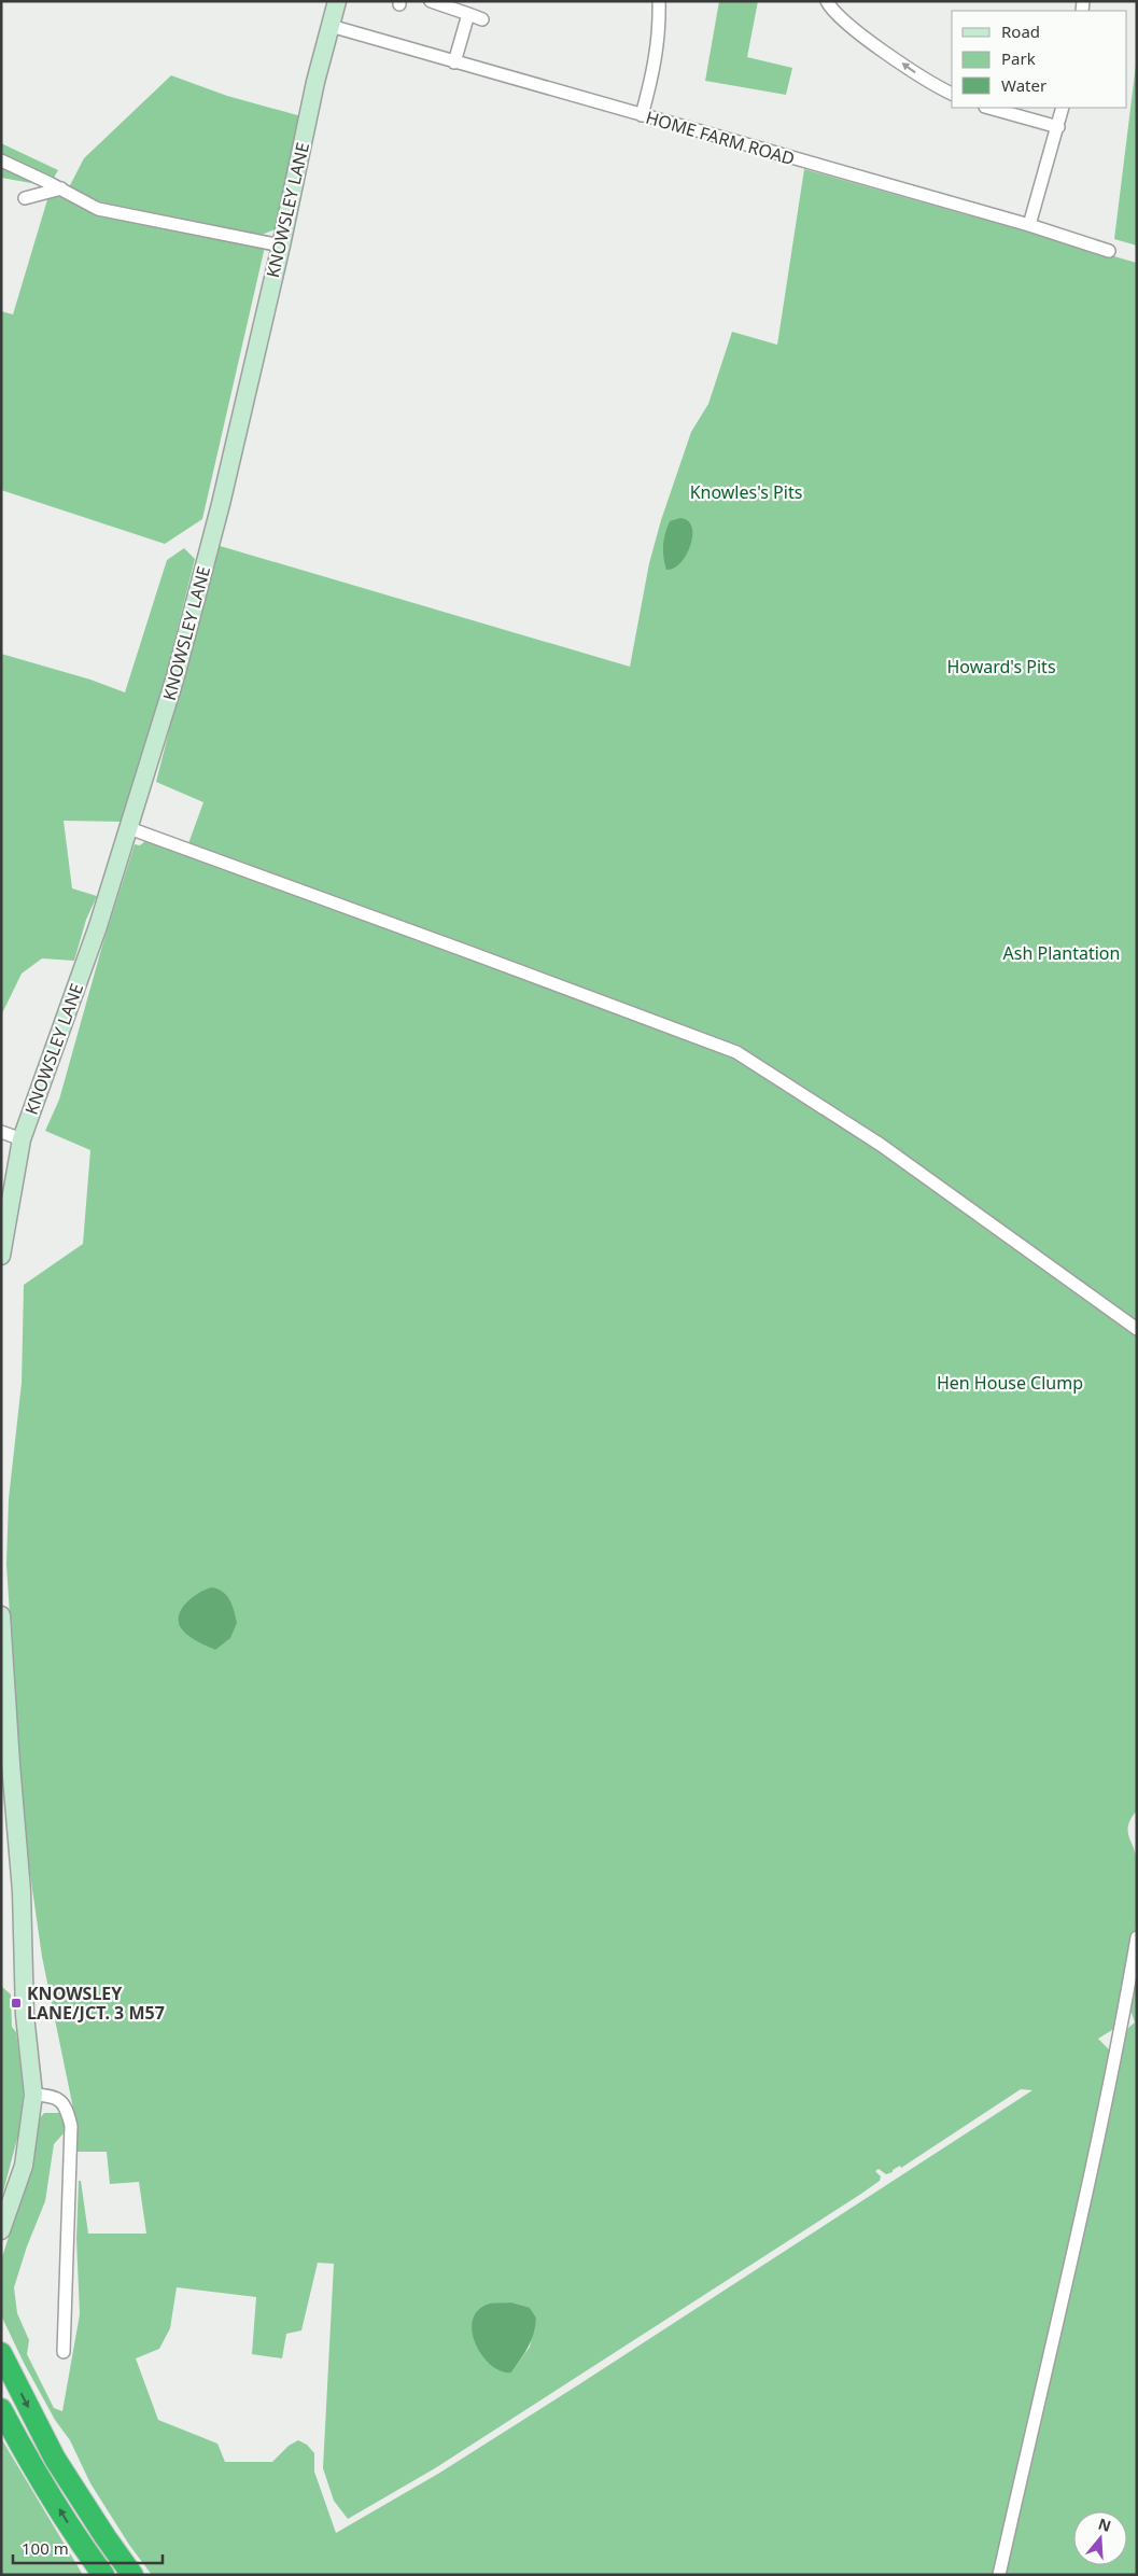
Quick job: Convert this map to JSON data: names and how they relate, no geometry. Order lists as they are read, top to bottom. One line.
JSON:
{"streets":{"main road":["KNOWSLEY LANE"],"street":["HOME FARM ROAD"]},"crossings":[["HOME FARM ROAD","KNOWSLEY LANE"]],"parks":["Knowles's Pits","Howard's Pits","Ash Plantation","Hen House Clump"],"places":{"transit":["KNOWSLEY LANE/JCT. 3 M57"]},"legend":["Road","Park","Water"],"scale_bar":"100 m","north":"top"}
